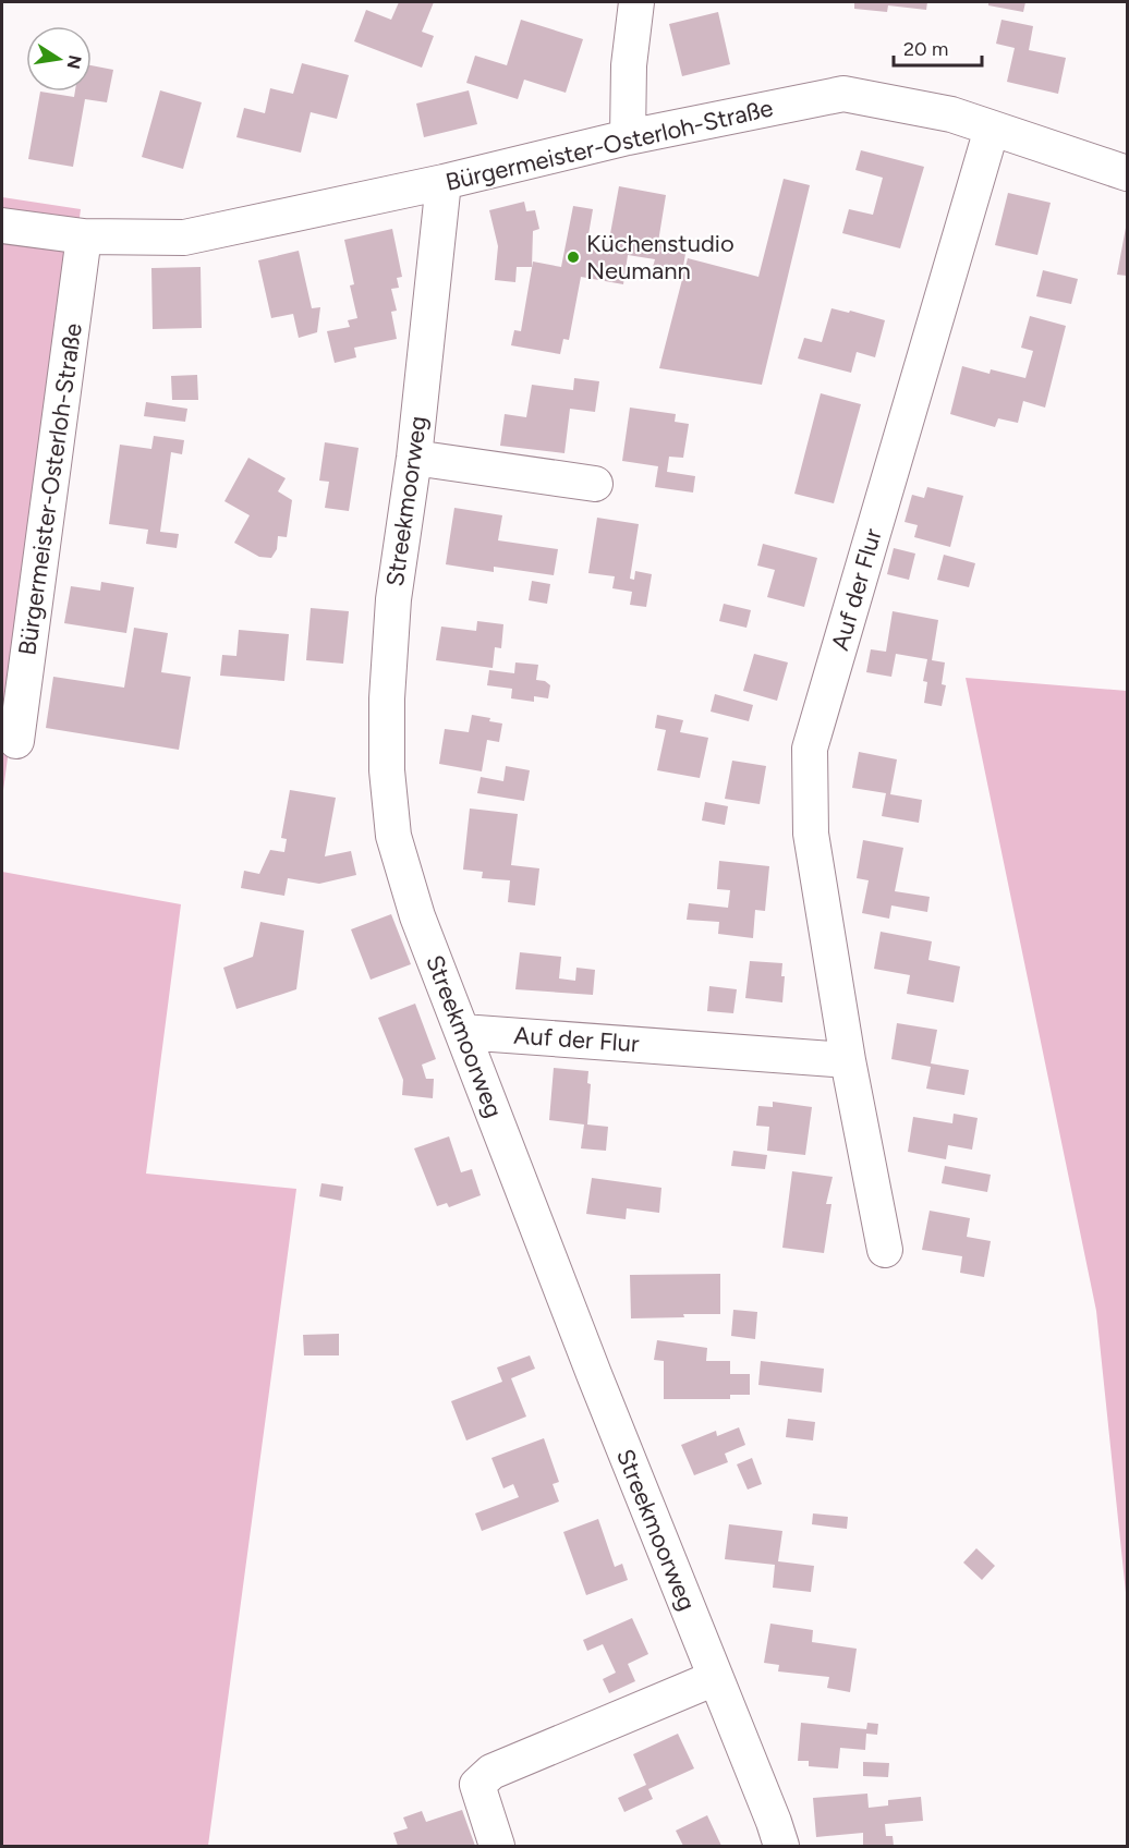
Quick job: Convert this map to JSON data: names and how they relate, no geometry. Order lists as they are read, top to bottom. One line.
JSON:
{"streets":{"street":["Bürgermeister-Osterloh-Straße","Streekmoorweg","Auf der Flur"]},"crossings":[["Bürgermeister-Osterloh-Straße","Streekmoorweg"],["Bürgermeister-Osterloh-Straße","Auf der Flur"],["Streekmoorweg","Auf der Flur"]],"places":["Küchenstudio Neumann"],"scale_bar":"20 m","north":"right"}
